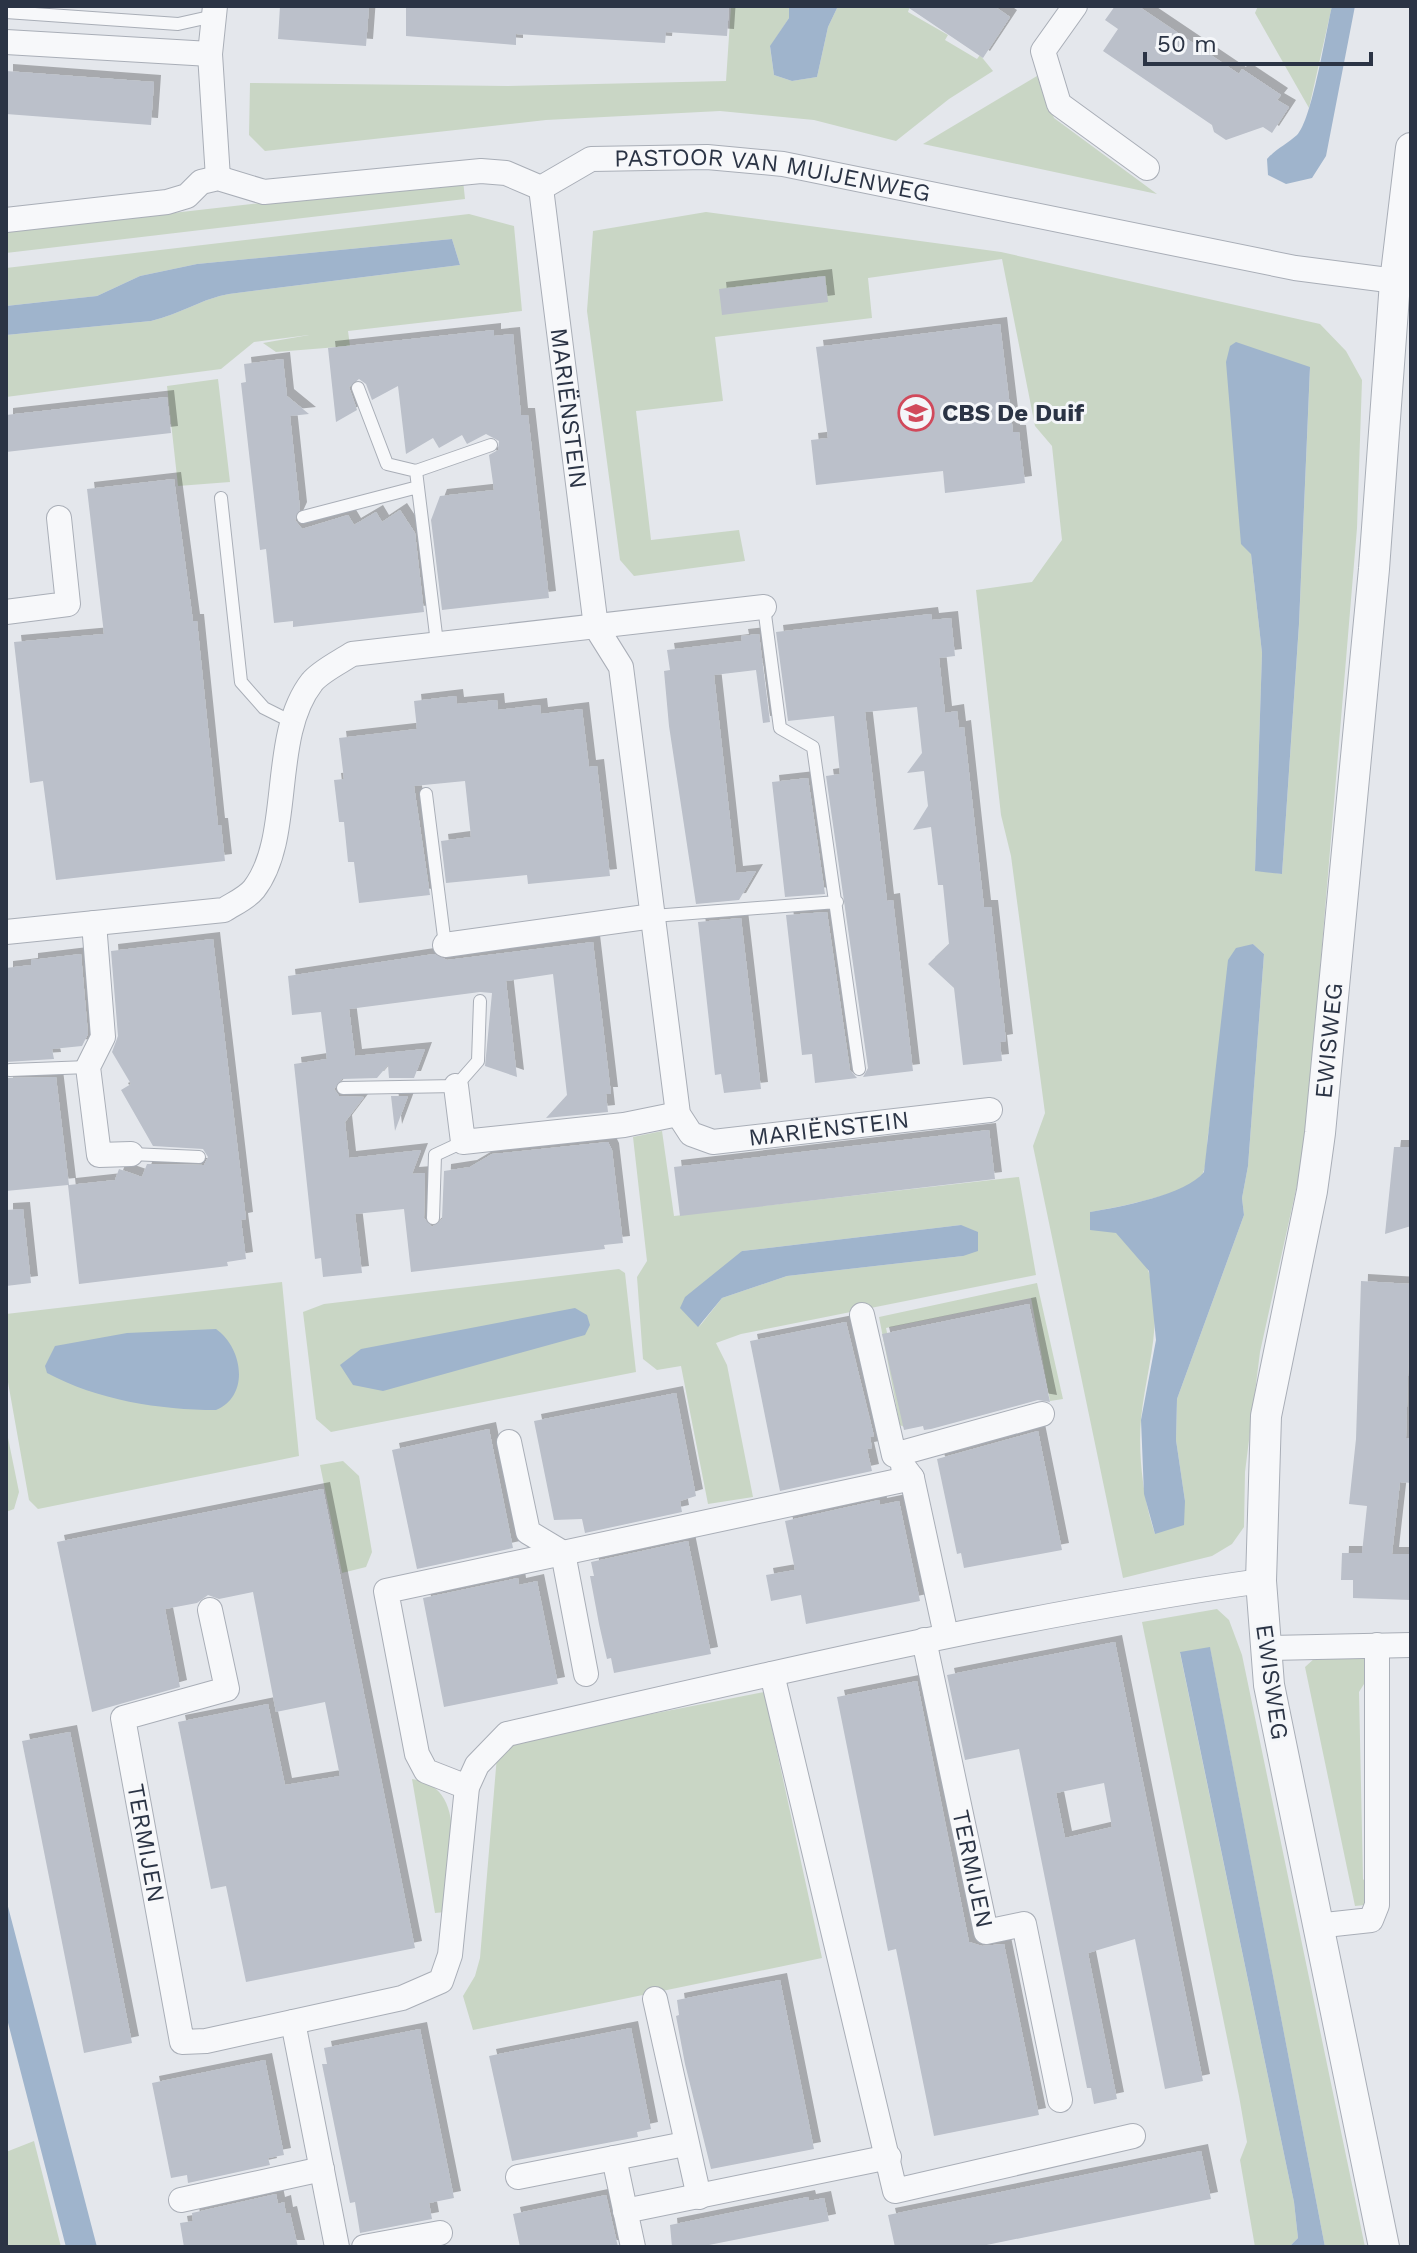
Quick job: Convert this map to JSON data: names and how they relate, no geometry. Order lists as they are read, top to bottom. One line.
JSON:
{"streets":{"street":["PASTOOR VAN MUIJENWEG","MARIËNSTEIN","EWISWEG","TERMIJEN"]},"crossings":[["PASTOOR VAN MUIJENWEG","MARIËNSTEIN"],["PASTOOR VAN MUIJENWEG","EWISWEG"],["EWISWEG","TERMIJEN"]],"places":{"school or university":["CBS De Duif"]},"scale_bar":"50 m"}
